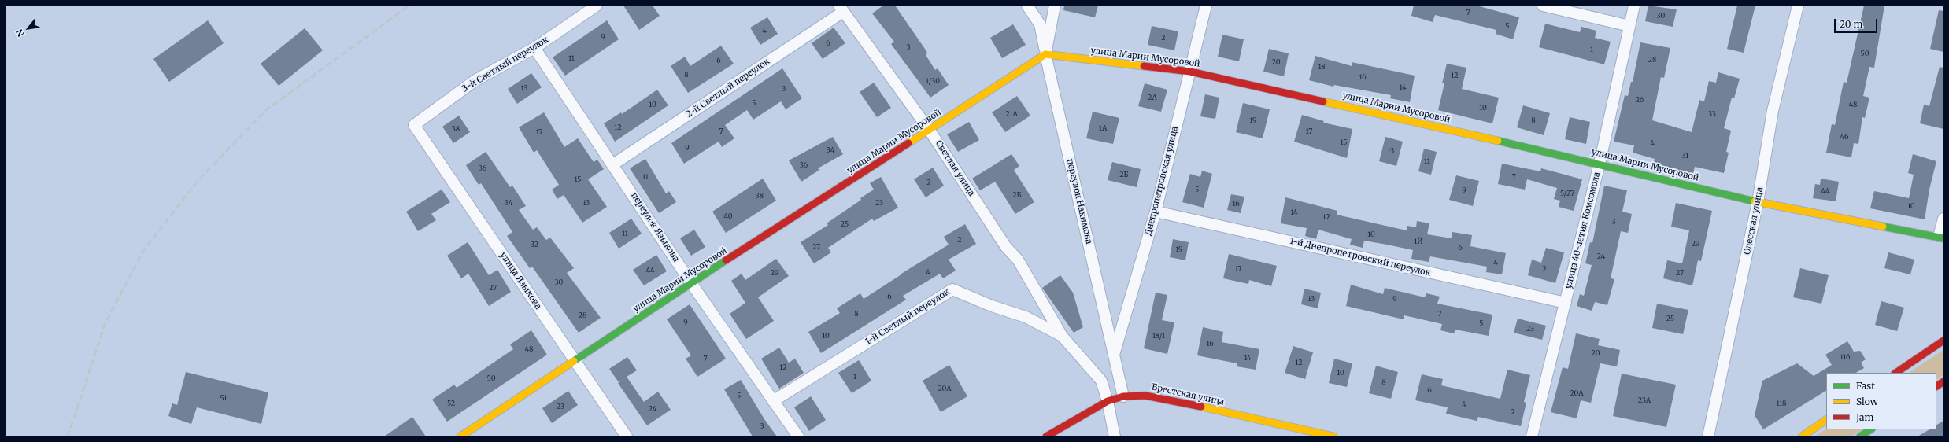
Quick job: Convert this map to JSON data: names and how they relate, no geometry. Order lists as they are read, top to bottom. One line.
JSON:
{"streets":{"street":["улица Марии Мусоровой","3-й Светлый переулок","2-й Светлый переулок","Светлая улица","Днепропетровская улица","переулок Нахимова","Одесская улица","переулок Языкова","улица 40-летия Комсомола","1-й Днепропетровский переулок","улица Языкова","1-й Светлый переулок","Брестская улица"]},"crossings":[["улица Марии Мусоровой","Светлая улица"],["улица Марии Мусоровой","Днепропетровская улица"],["улица Марии Мусоровой","переулок Нахимова"],["улица Марии Мусоровой","Одесская улица"],["улица Марии Мусоровой","переулок Языкова"],["улица Марии Мусоровой","улица 40-летия Комсомола"],["улица Марии Мусоровой","улица Языкова"],["3-й Светлый переулок","переулок Языкова"],["3-й Светлый переулок","улица Языкова"],["2-й Светлый переулок","Светлая улица"],["2-й Светлый переулок","переулок Языкова"],["Светлая улица","1-й Светлый переулок"],["Днепропетровская улица","переулок Нахимова"],["Днепропетровская улица","1-й Днепропетровский переулок"],["переулок Нахимова","Брестская улица"],["переулок Языкова","1-й Светлый переулок"],["улица 40-летия Комсомола","1-й Днепропетровский переулок"],["1-й Светлый переулок","Брестская улица"]],"house_numbers":["7","30","5","4","9","2","6","3","1","50","11","28","6","20","18","8","12","16","1/30","14","13","3","2А","26","5","10","48","10","21А","33","19","8","12","1А","38","7","17","17","46","15","4","9","34","13","31","11","36","36","2Б","11","7","15","2","5","9","44","5/27","2Б","38","34","13","23","16","110","14","40","12","3","25","11","10","2","1Й","29","32","27","6","19","24","4","17","2","44","4","29","27","30","27","6","13","9","8","7","28","25","9","5","23","10","18/1","16","48","20","116","14","7","12","12","10","1","50","8","20А","6","20А","5","51","23А","52","118","4","23","24","2","3"],"legend":["Fast","Slow","Jam"],"scale_bar":"20 m","north":"bottom left"}
